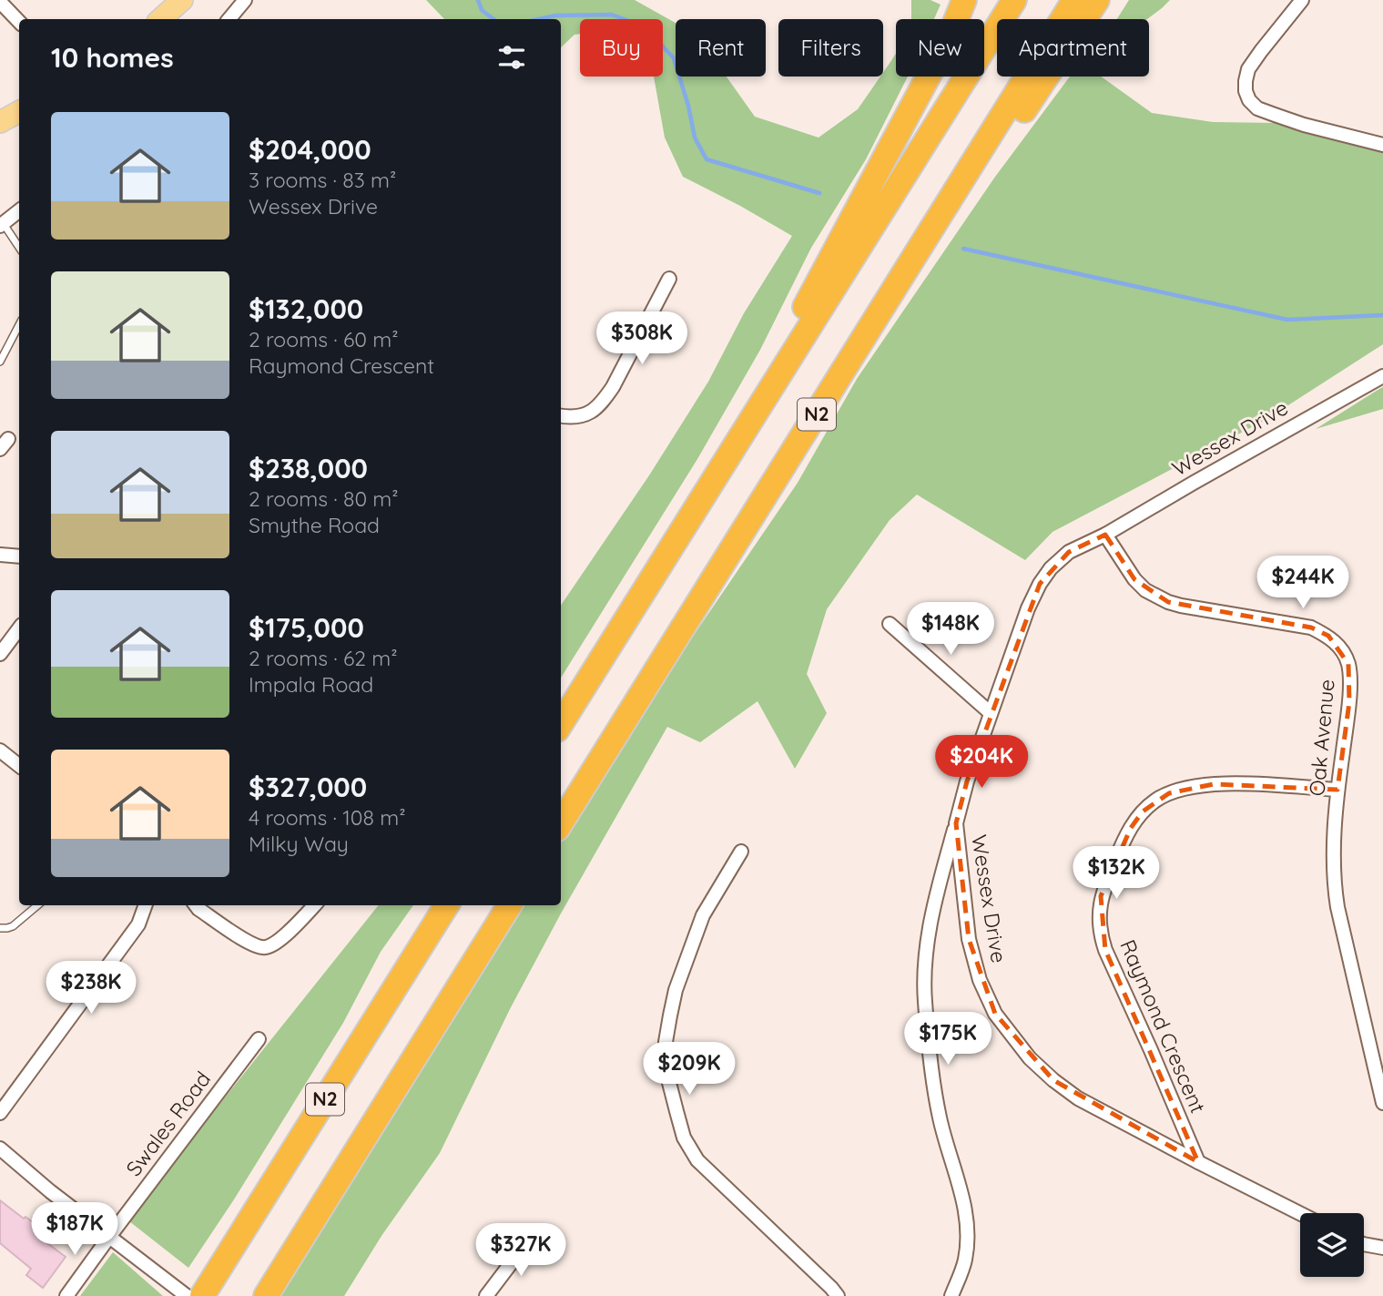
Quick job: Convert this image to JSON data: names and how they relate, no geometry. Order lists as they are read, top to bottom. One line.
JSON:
{"streets":{"highway":["N2"],"street":["Wessex Drive","Oak Avenue","Raymond Crescent","Swales Road"]},"crossings":[["Wessex Drive","Oak Avenue"],["Wessex Drive","Raymond Crescent"],["Oak Avenue","Raymond Crescent"]],"page":{"chip":["Buy","Rent","Filters","New","Apartment"],"heading":"10 homes","list":[{"name":"$204,000","note":"3 rooms · 83 m² · Wessex Drive"},{"name":"$132,000","note":"2 rooms · 60 m² · Raymond Crescent"},{"name":"$238,000","note":"2 rooms · 80 m² · Smythe Road"},{"name":"$175,000","note":"2 rooms · 62 m² · Impala Road"},{"name":"$327,000","note":"4 rooms · 108 m² · Milky Way"}],"price":["$308K","$244K","$148K","$204K","$132K","$238K","$175K","$209K","$187K","$327K"]}}
